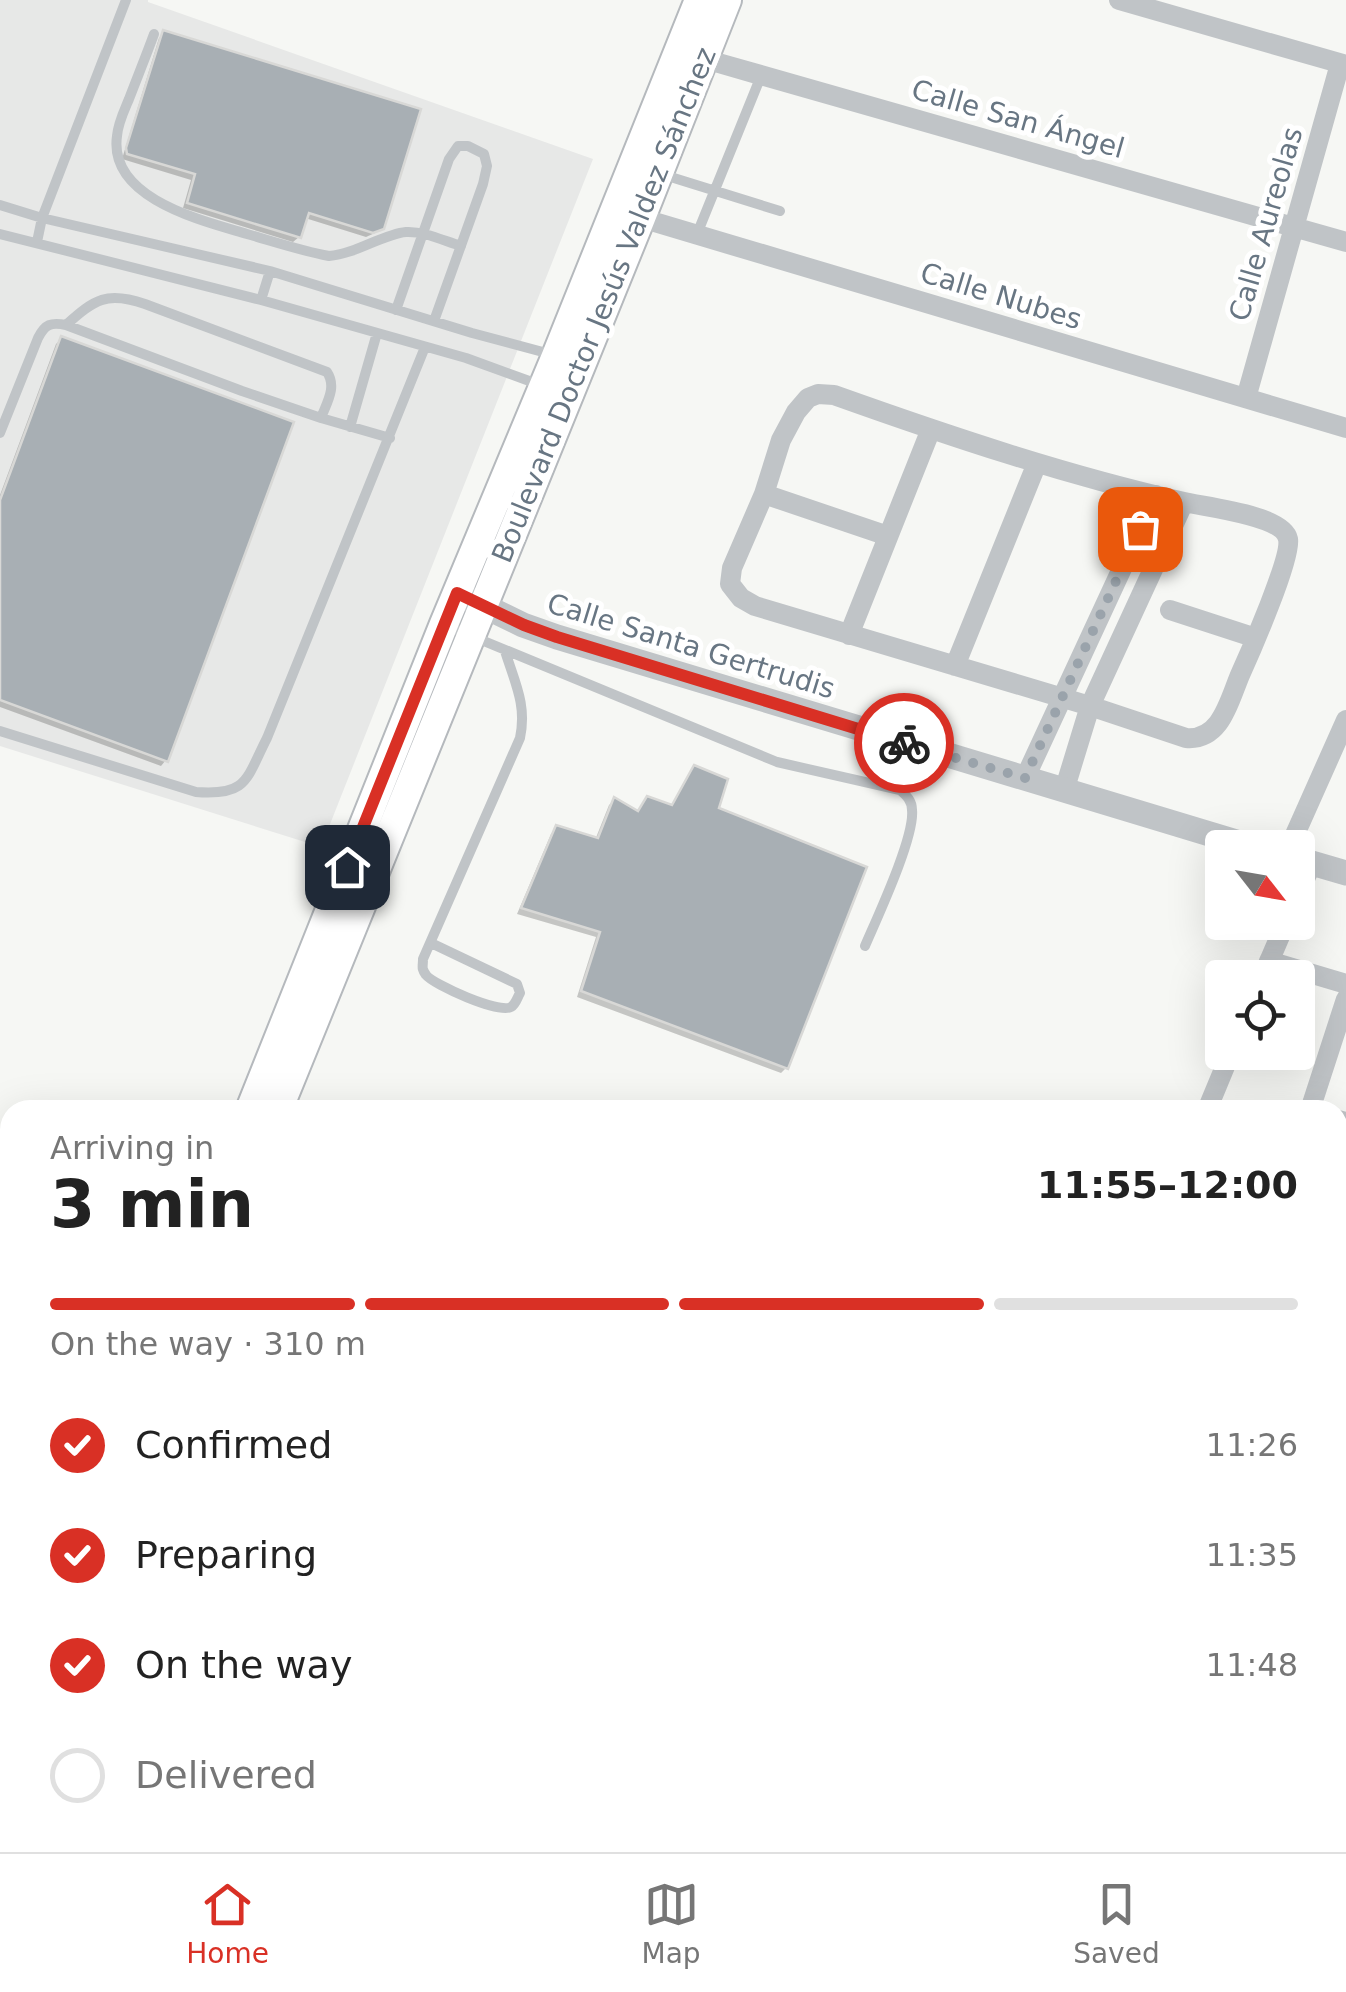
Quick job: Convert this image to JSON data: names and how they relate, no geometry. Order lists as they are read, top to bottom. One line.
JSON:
{"streets":{"main road":["Boulevard Doctor Jesús Valdez Sánchez"],"street":["Calle San Ángel","Calle Aureolas","Calle Nubes","Calle Santa Gertrudis"]},"crossings":[["Calle San Ángel","Calle Aureolas"],["Calle San Ángel","Boulevard Doctor Jesús Valdez Sánchez"],["Calle Aureolas","Calle Nubes"],["Calle Nubes","Boulevard Doctor Jesús Valdez Sánchez"],["Boulevard Doctor Jesús Valdez Sánchez","Calle Santa Gertrudis"]],"north":"bottom right","page":{"heading":["3 min","Arriving in","11:55–12:00"],"bar":"On the way · 310 m","list":[["Confirmed","11:26"],["Preparing","11:35"],["On the way","11:48"],"Delivered"],"tabs":["Home","Map","Saved"]}}
